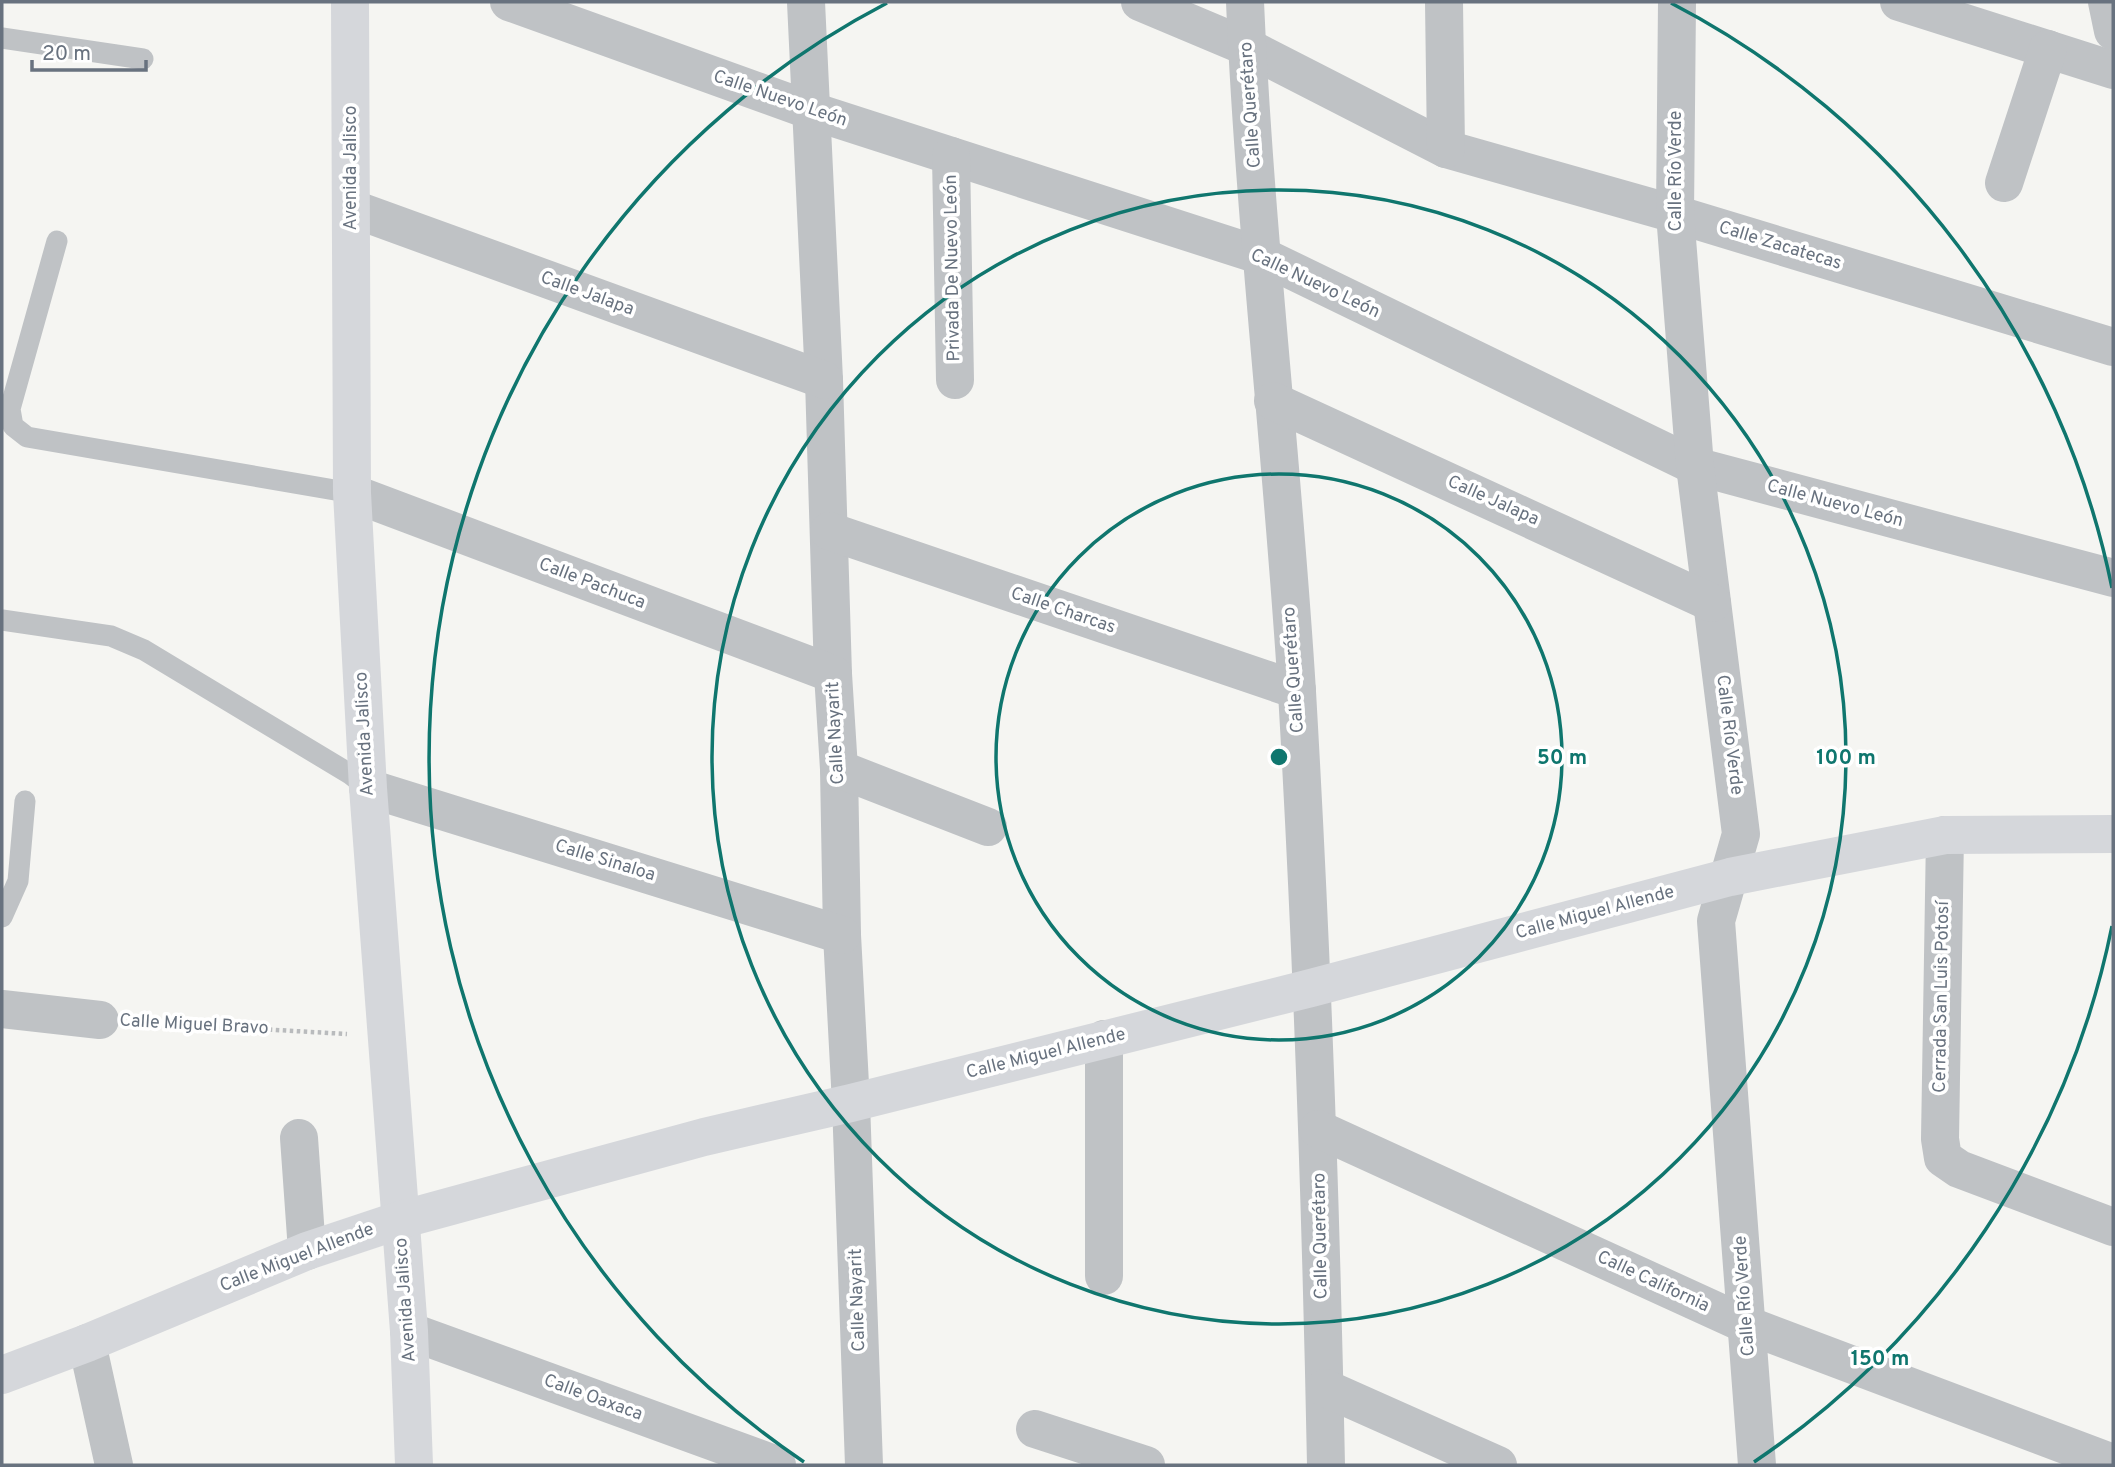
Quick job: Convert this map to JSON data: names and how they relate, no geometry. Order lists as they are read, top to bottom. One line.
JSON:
{"streets":{"street":["Calle Nuevo León","Calle Querétaro","Avenida Jalisco","Calle Río Verde","Calle Zacatecas","Privada De Nuevo León","Calle Jalapa","Calle Pachuca","Calle Charcas","Calle Nayarit","Calle Sinaloa","Calle Miguel Allende","Cerrada San Luis Potosí","Calle Miguel Bravo","Calle California","Calle Oaxaca"]},"crossings":[["Calle Nuevo León","Calle Querétaro"],["Calle Nuevo León","Calle Río Verde"],["Calle Nuevo León","Privada De Nuevo León"],["Calle Nuevo León","Calle Nayarit"],["Calle Querétaro","Calle Zacatecas"],["Calle Querétaro","Calle Jalapa"],["Calle Querétaro","Calle Charcas"],["Calle Querétaro","Calle Miguel Allende"],["Calle Querétaro","Calle California"],["Avenida Jalisco","Calle Jalapa"],["Avenida Jalisco","Calle Pachuca"],["Avenida Jalisco","Calle Sinaloa"],["Avenida Jalisco","Calle Miguel Allende"],["Avenida Jalisco","Calle Miguel Bravo"],["Avenida Jalisco","Calle Oaxaca"],["Calle Río Verde","Calle Zacatecas"],["Calle Río Verde","Calle Jalapa"],["Calle Río Verde","Calle Miguel Allende"],["Calle Río Verde","Calle California"],["Calle Jalapa","Calle Nayarit"],["Calle Pachuca","Calle Nayarit"],["Calle Charcas","Calle Nayarit"],["Calle Nayarit","Calle Sinaloa"],["Calle Nayarit","Calle Miguel Allende"],["Calle Miguel Allende","Cerrada San Luis Potosí"]],"scale_bar":"20 m","rings":["50 m","100 m","150 m"]}
